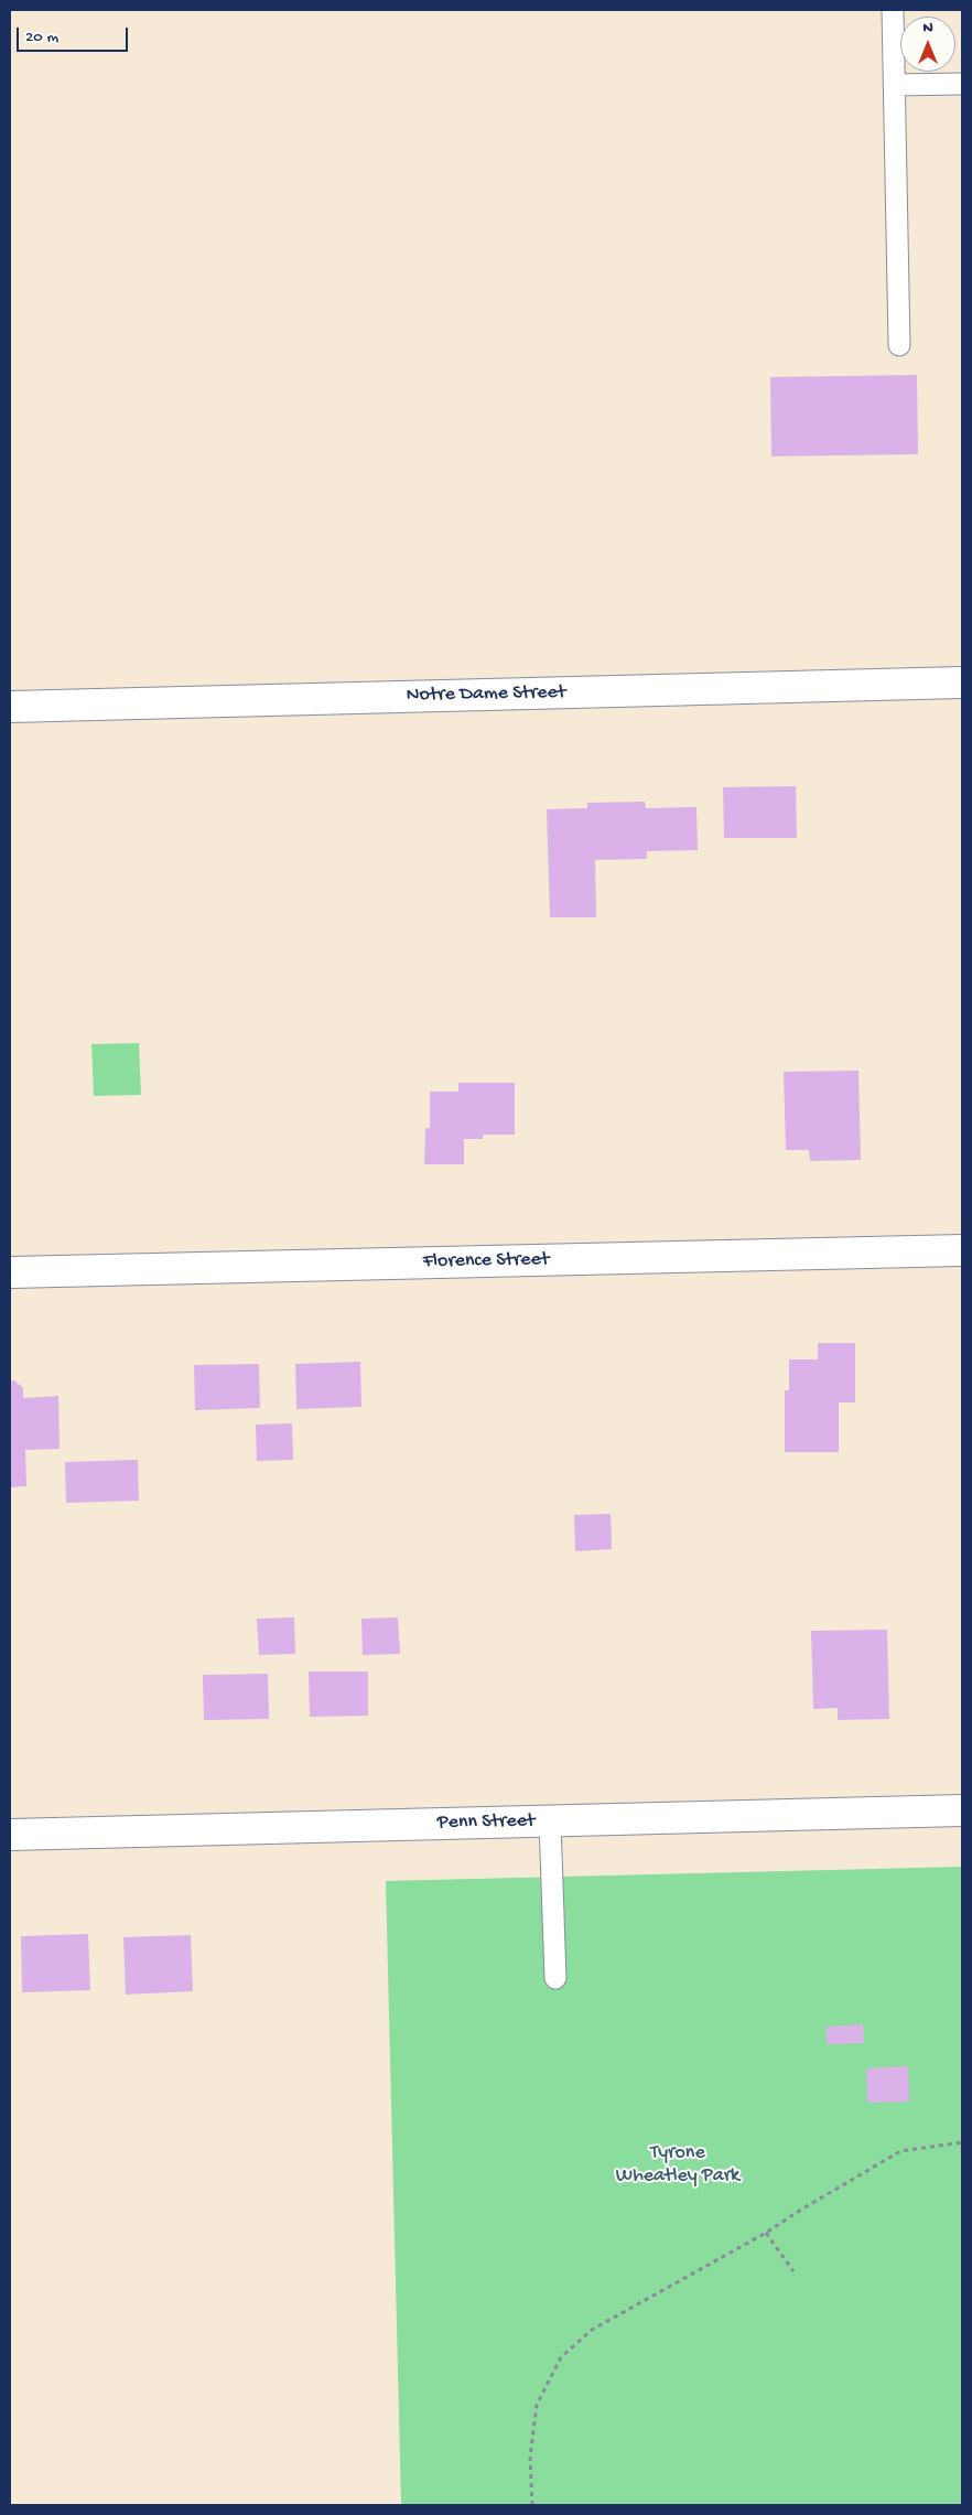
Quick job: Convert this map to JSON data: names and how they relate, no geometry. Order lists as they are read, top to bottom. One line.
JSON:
{"streets":{"street":["Notre Dame Street","Florence Street","Penn Street"]},"parks":["Tyrone Wheatley Park"],"scale_bar":"20 m","north":"top"}
